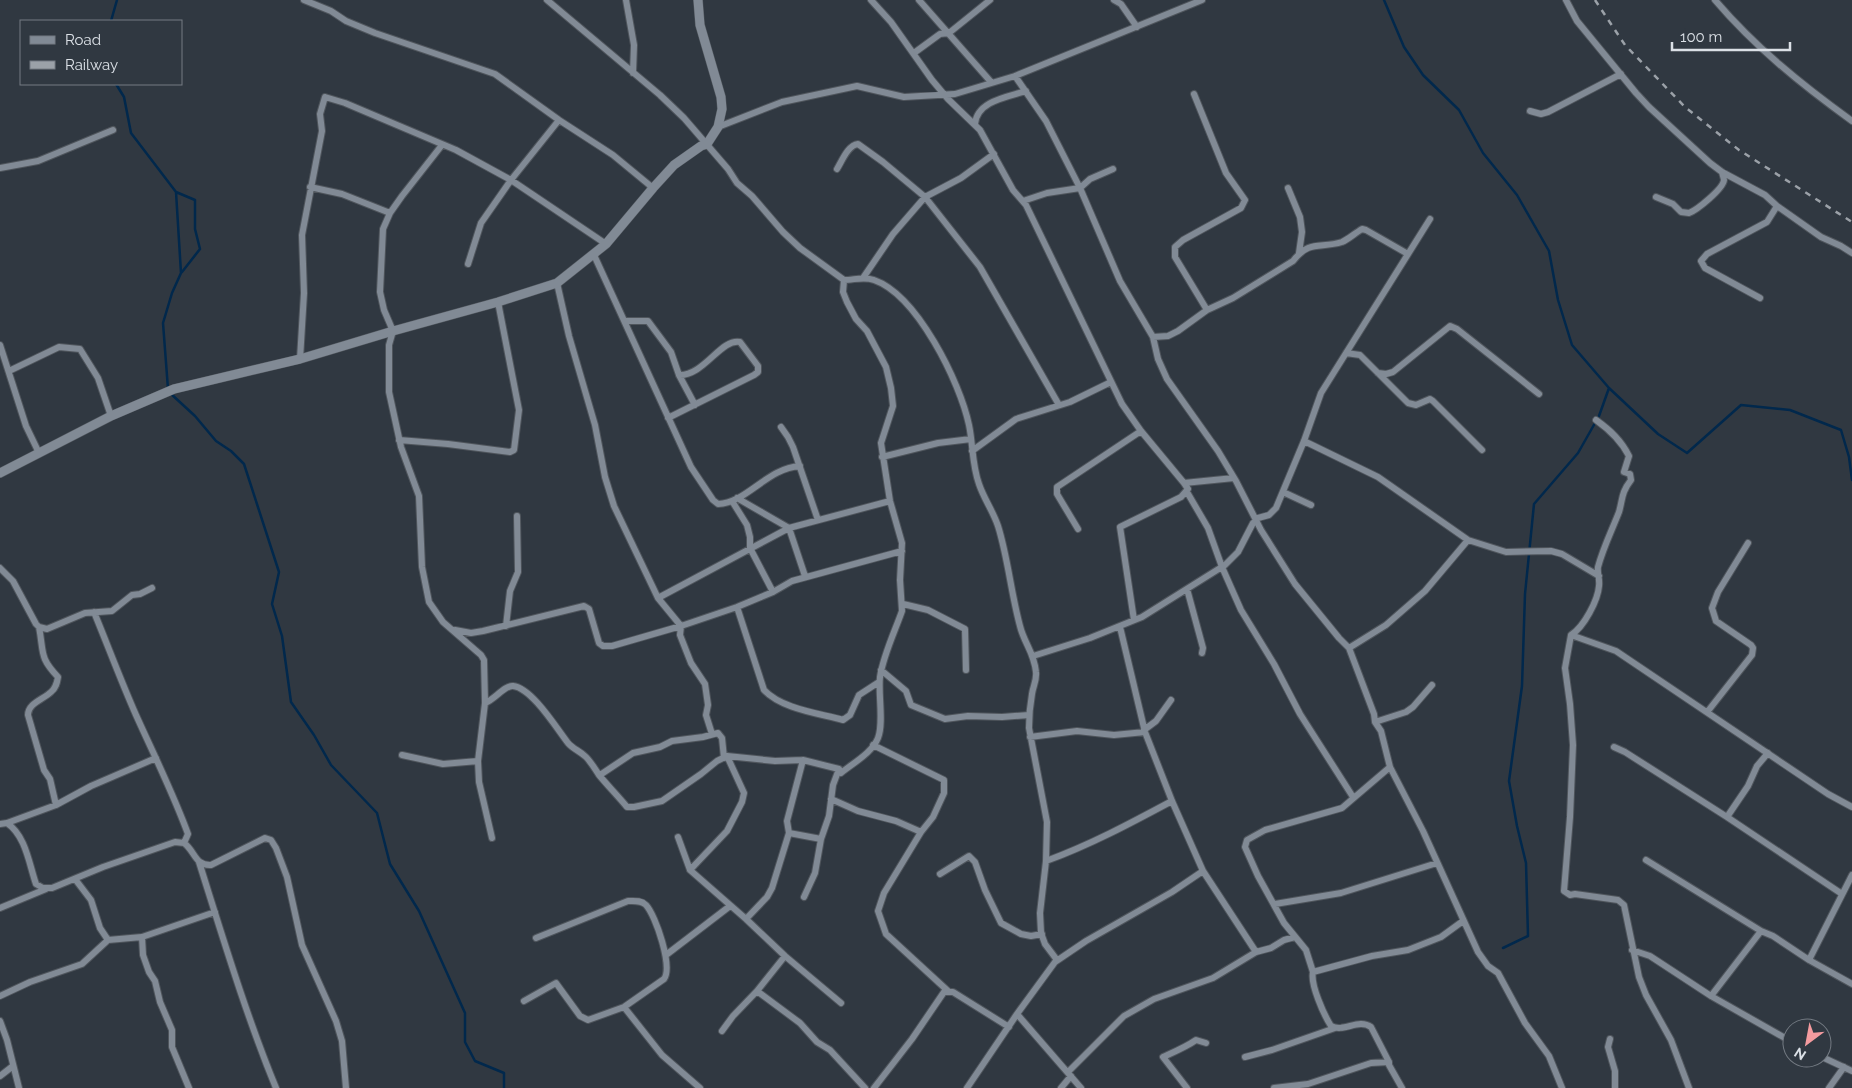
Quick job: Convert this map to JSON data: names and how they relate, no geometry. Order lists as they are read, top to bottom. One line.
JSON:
{"legend":["Road","Railway"],"scale_bar":"100 m","north":"bottom left"}
